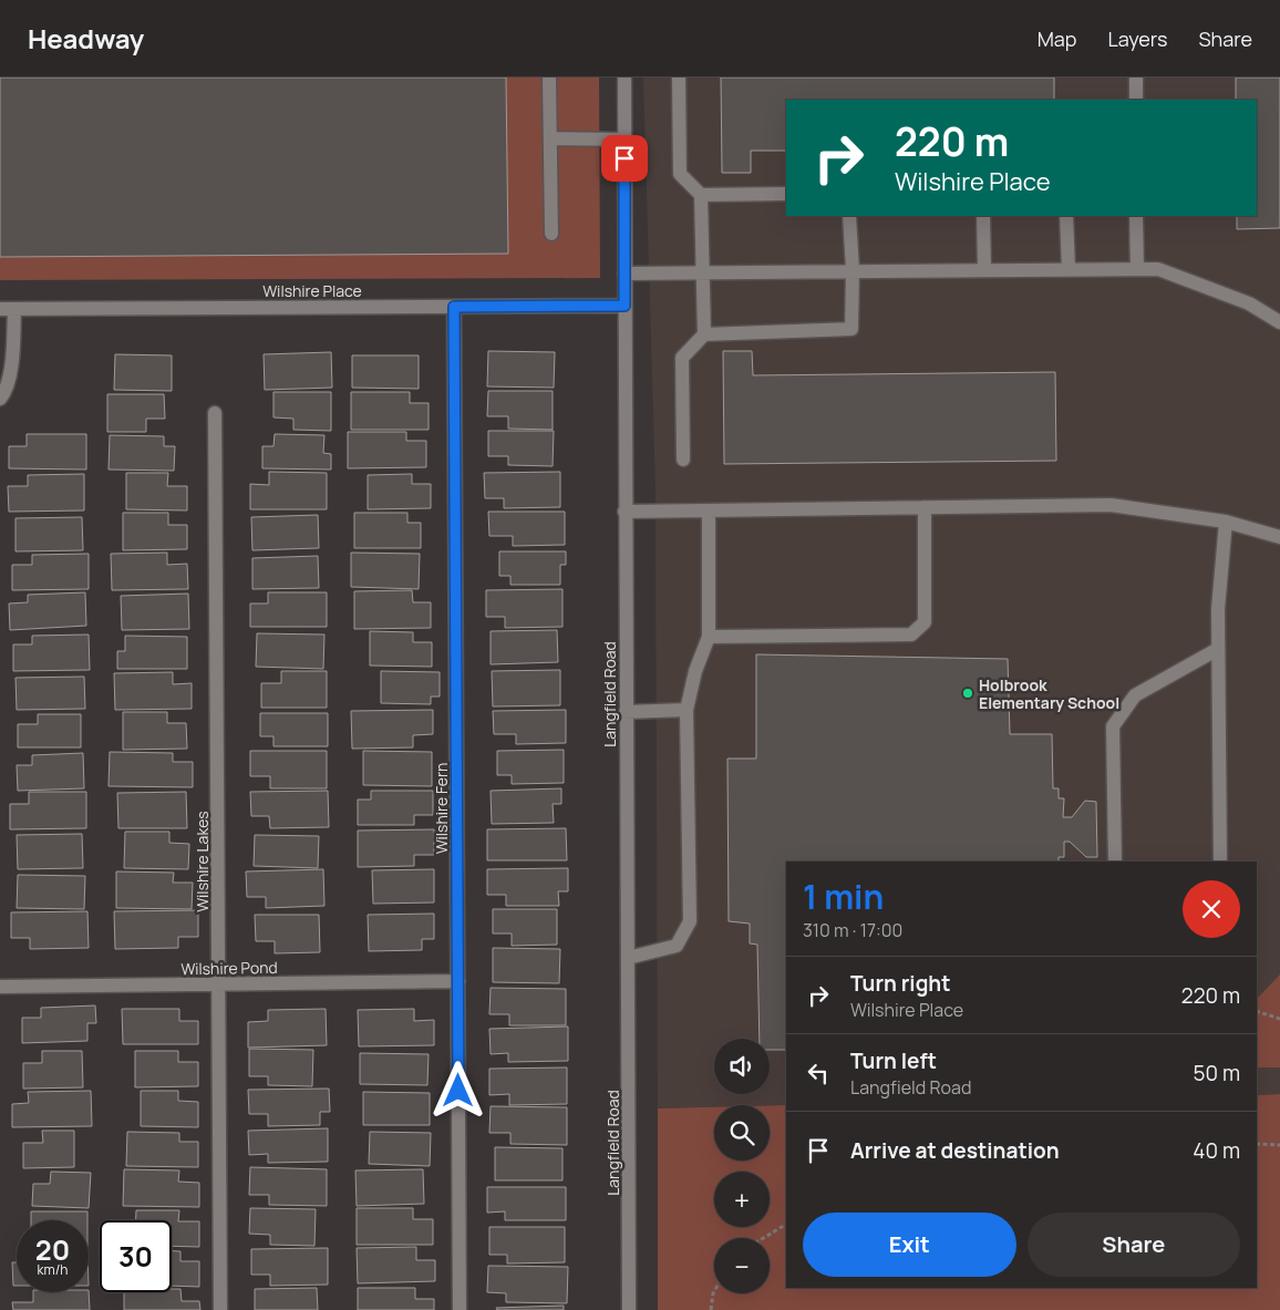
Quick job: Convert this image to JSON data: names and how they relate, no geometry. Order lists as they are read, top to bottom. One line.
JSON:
{"streets":{"street":["Wilshire Place","Langfield Road","Wilshire Fern","Wilshire Lakes","Wilshire Pond"]},"crossings":[["Wilshire Place","Langfield Road"],["Wilshire Place","Wilshire Fern"],["Wilshire Fern","Wilshire Pond"],["Wilshire Lakes","Wilshire Pond"]],"places":["Holbrook Elementary School"],"page":{"header":"Headway","nav":["Map","Layers","Share"],"turn":["220 m","Wilshire Place"],"heading":["1 min","310 m · 17:00"],"list":[{"name":"Turn right","note":"Wilshire Place","value":"220 m"},{"name":"Turn left","note":"Langfield Road","value":"50 m"},{"name":"Arrive at destination","value":"40 m"}],"map_buttons":["+","−"],"buttons":["Exit","Share"],"speed":"20 km/h","limit":"30"}}
